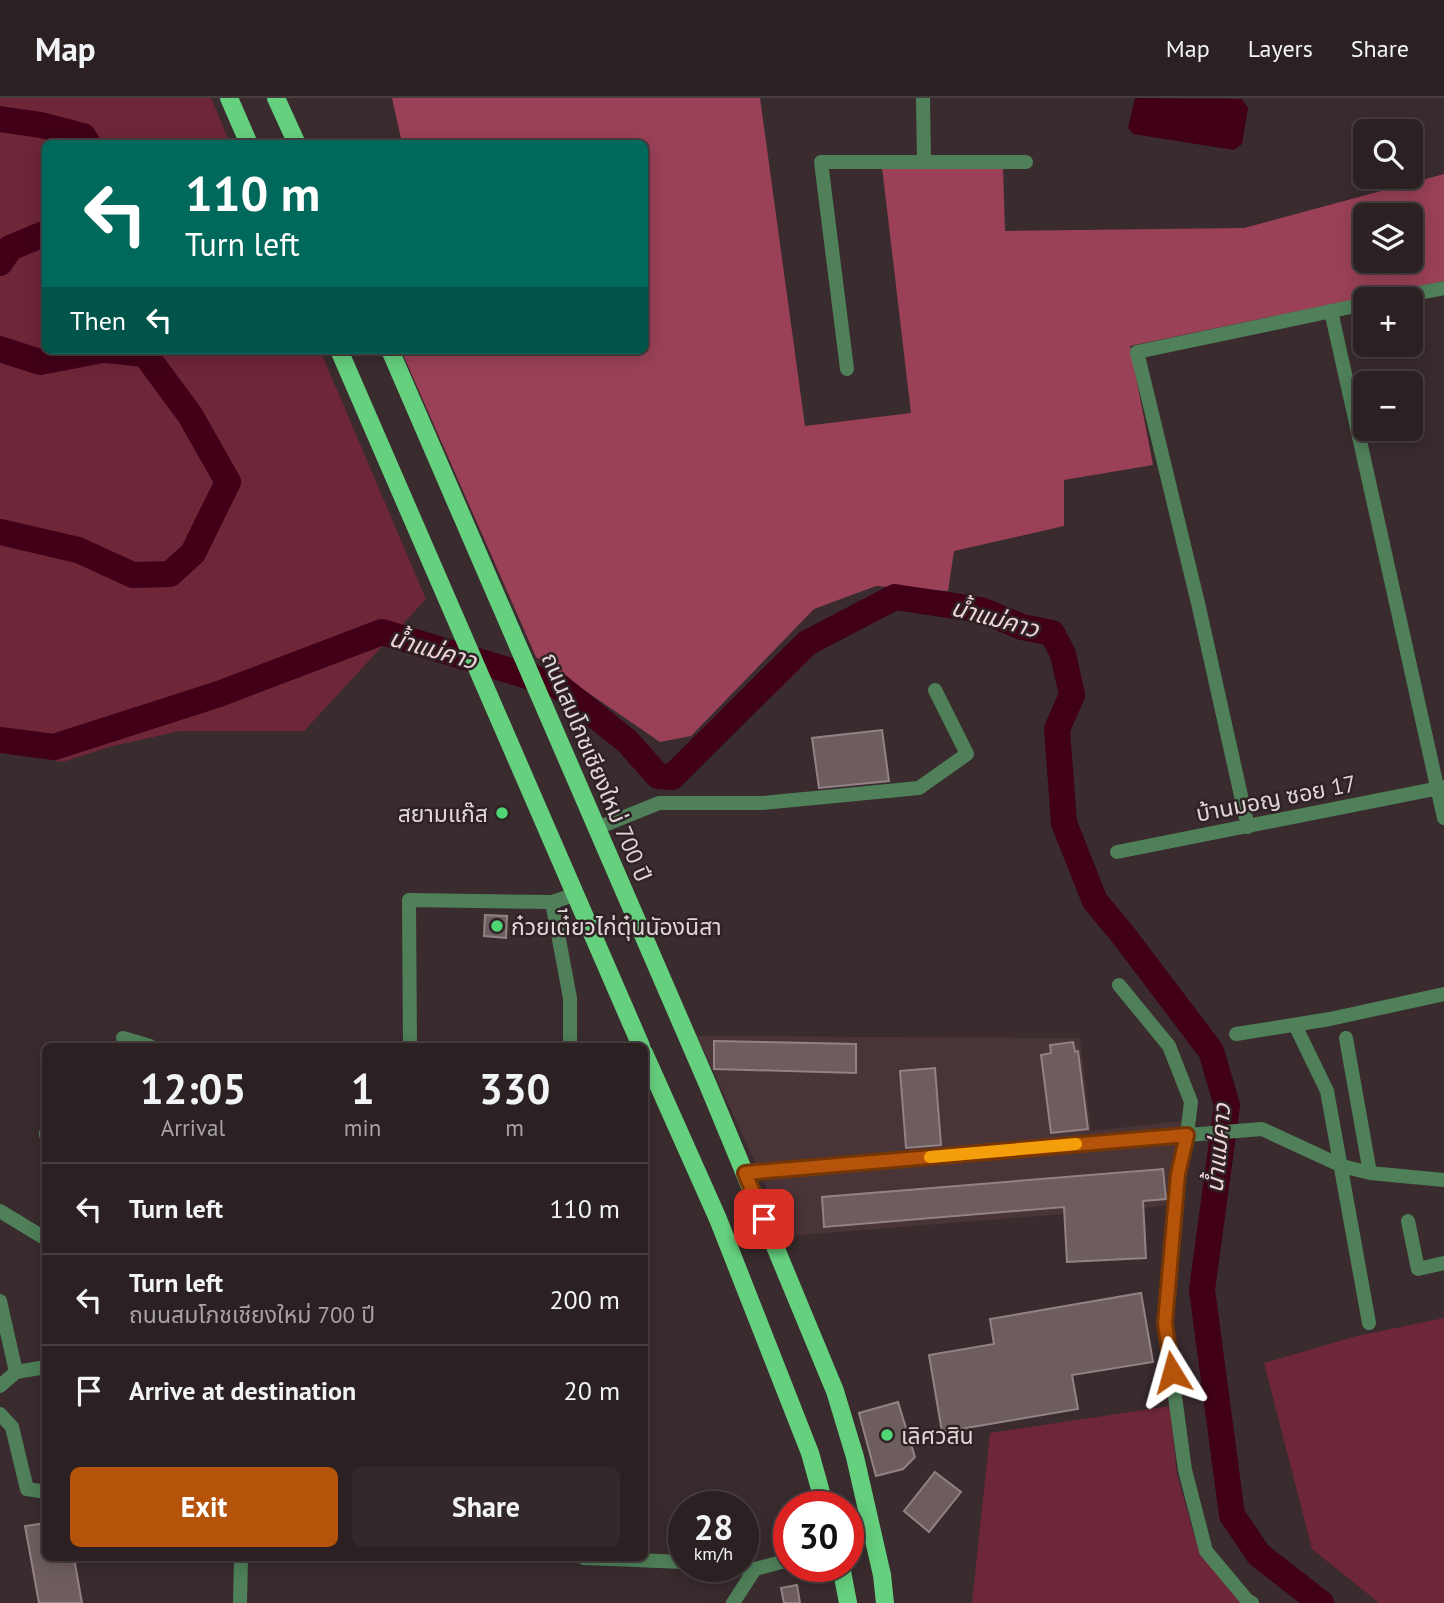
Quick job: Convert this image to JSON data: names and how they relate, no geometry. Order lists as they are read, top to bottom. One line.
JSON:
{"streets":{"main road":["ถนนสมโภชเชียงใหม่ 700 ปี"],"street":["บ้านมอญ ซอย 17"]},"water":["น้ำแม่คาว"],"places":["สยามแก๊ส","ก๋วยเต๋ียวไก่ตุ๋นนัองนิสา","เลิศวสิน"],"page":{"header":"Map","nav":["Map","Layers","Share"],"map_buttons":["+","−"],"turn":["110 m","Turn left"],"then":"Then","eta":["12:05","Arrival","1","min","330","m"],"list":[{"name":"Turn left","value":"110 m"},{"name":"Turn left","note":"ถนนสมโภชเชียงใหม่ 700 ปี","value":"200 m"},{"name":"Arrive at destination","value":"20 m"}],"buttons":["Exit","Share"],"speed":"28 km/h","limit":"30"}}
